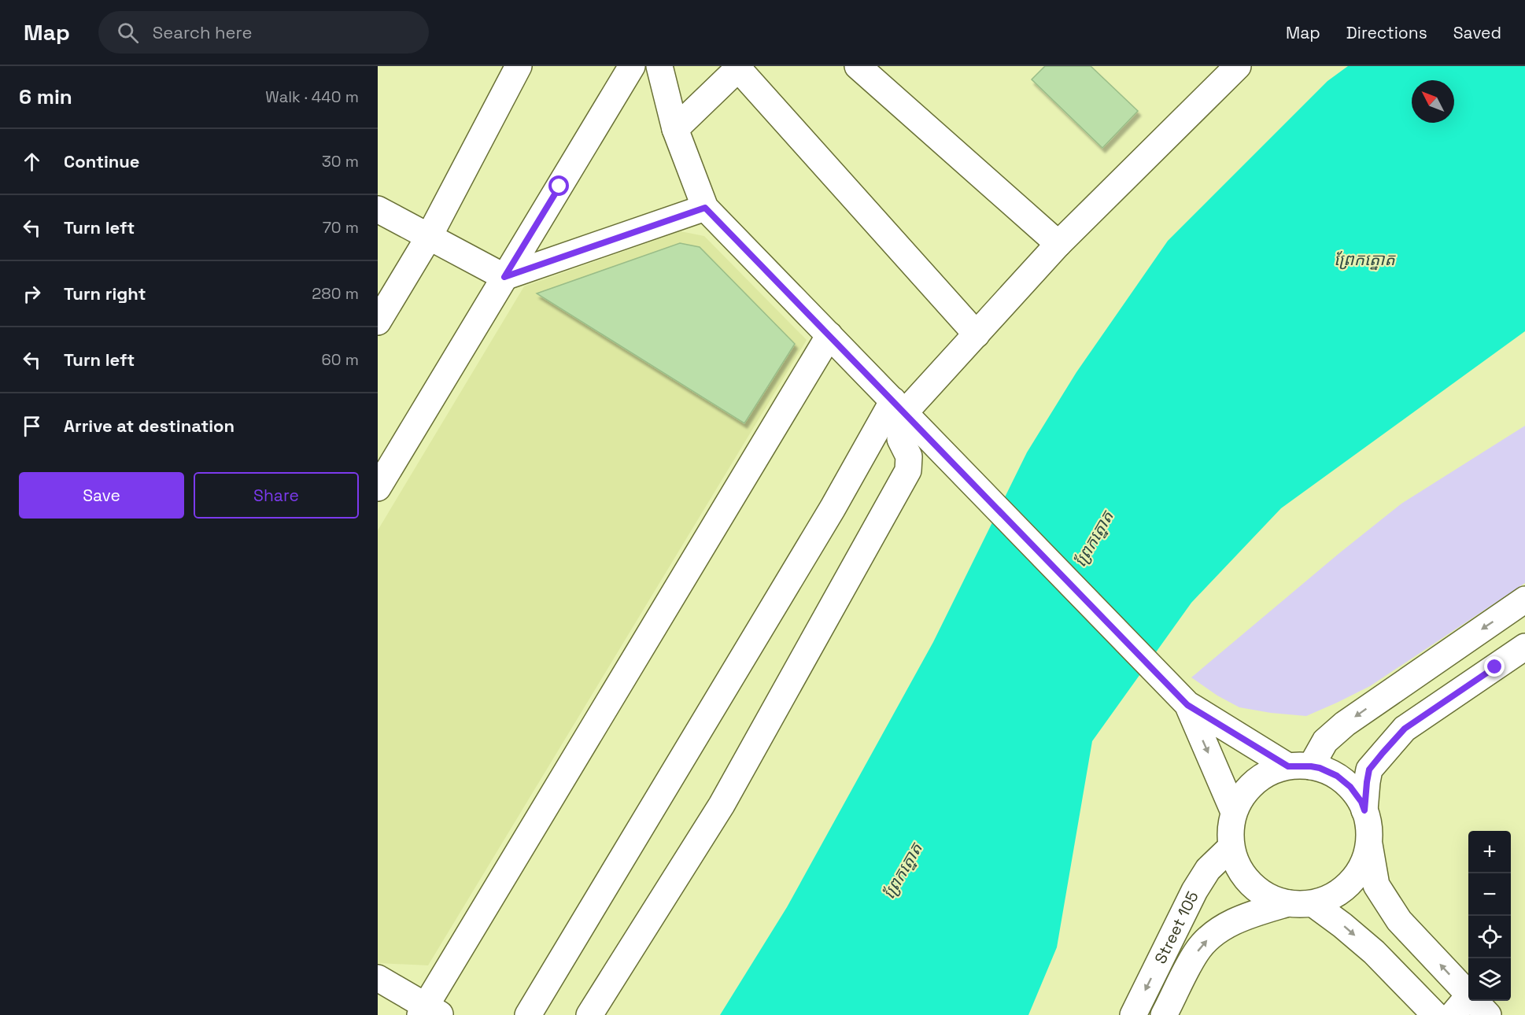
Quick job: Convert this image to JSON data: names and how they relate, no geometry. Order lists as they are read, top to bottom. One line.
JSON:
{"streets":{"street":["Street 105"]},"water":["ព្រែកត្នោត"],"north":"top left","page":{"header":"Map","search":"Search here","nav":["Map","Directions","Saved"],"heading":["6 min","Walk · 440 m"],"list":[["Continue","30 m"],["Turn left","70 m"],["Turn right","280 m"],["Turn left","60 m"],"Arrive at destination"],"buttons":["Save","Share"],"map_buttons":["+","−"]}}
